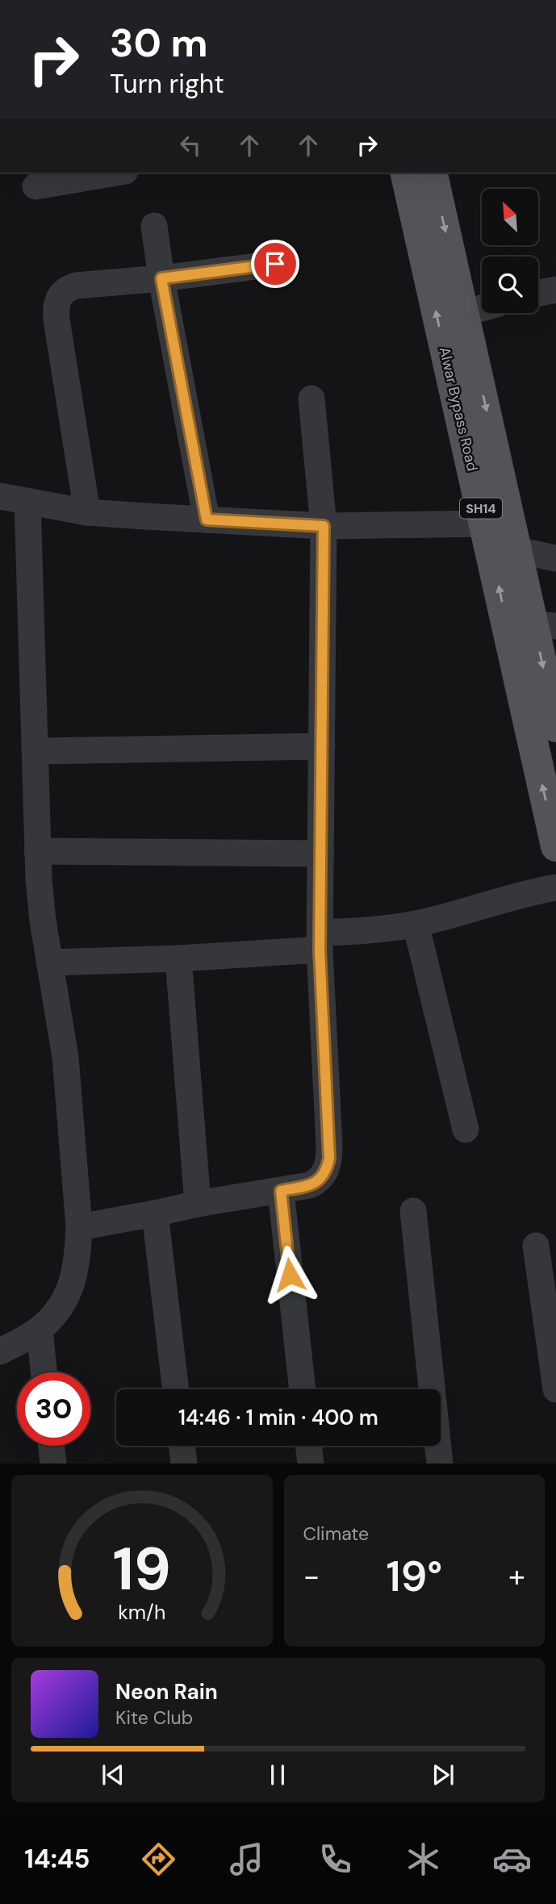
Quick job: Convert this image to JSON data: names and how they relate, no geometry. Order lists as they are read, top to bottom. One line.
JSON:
{"streets":{"main road":["Alwar Bypass Road","SH14"]},"north":"top left","page":{"turn":["30 m","Turn right"],"limit":"30","trip":"14:46 · 1 min · 400 m","tile":"Climate","heat":["−","19°","+"],"song":["Neon Rain","Kite Club"],"tabs":"14:45","gauge":["19","km/h"]}}
